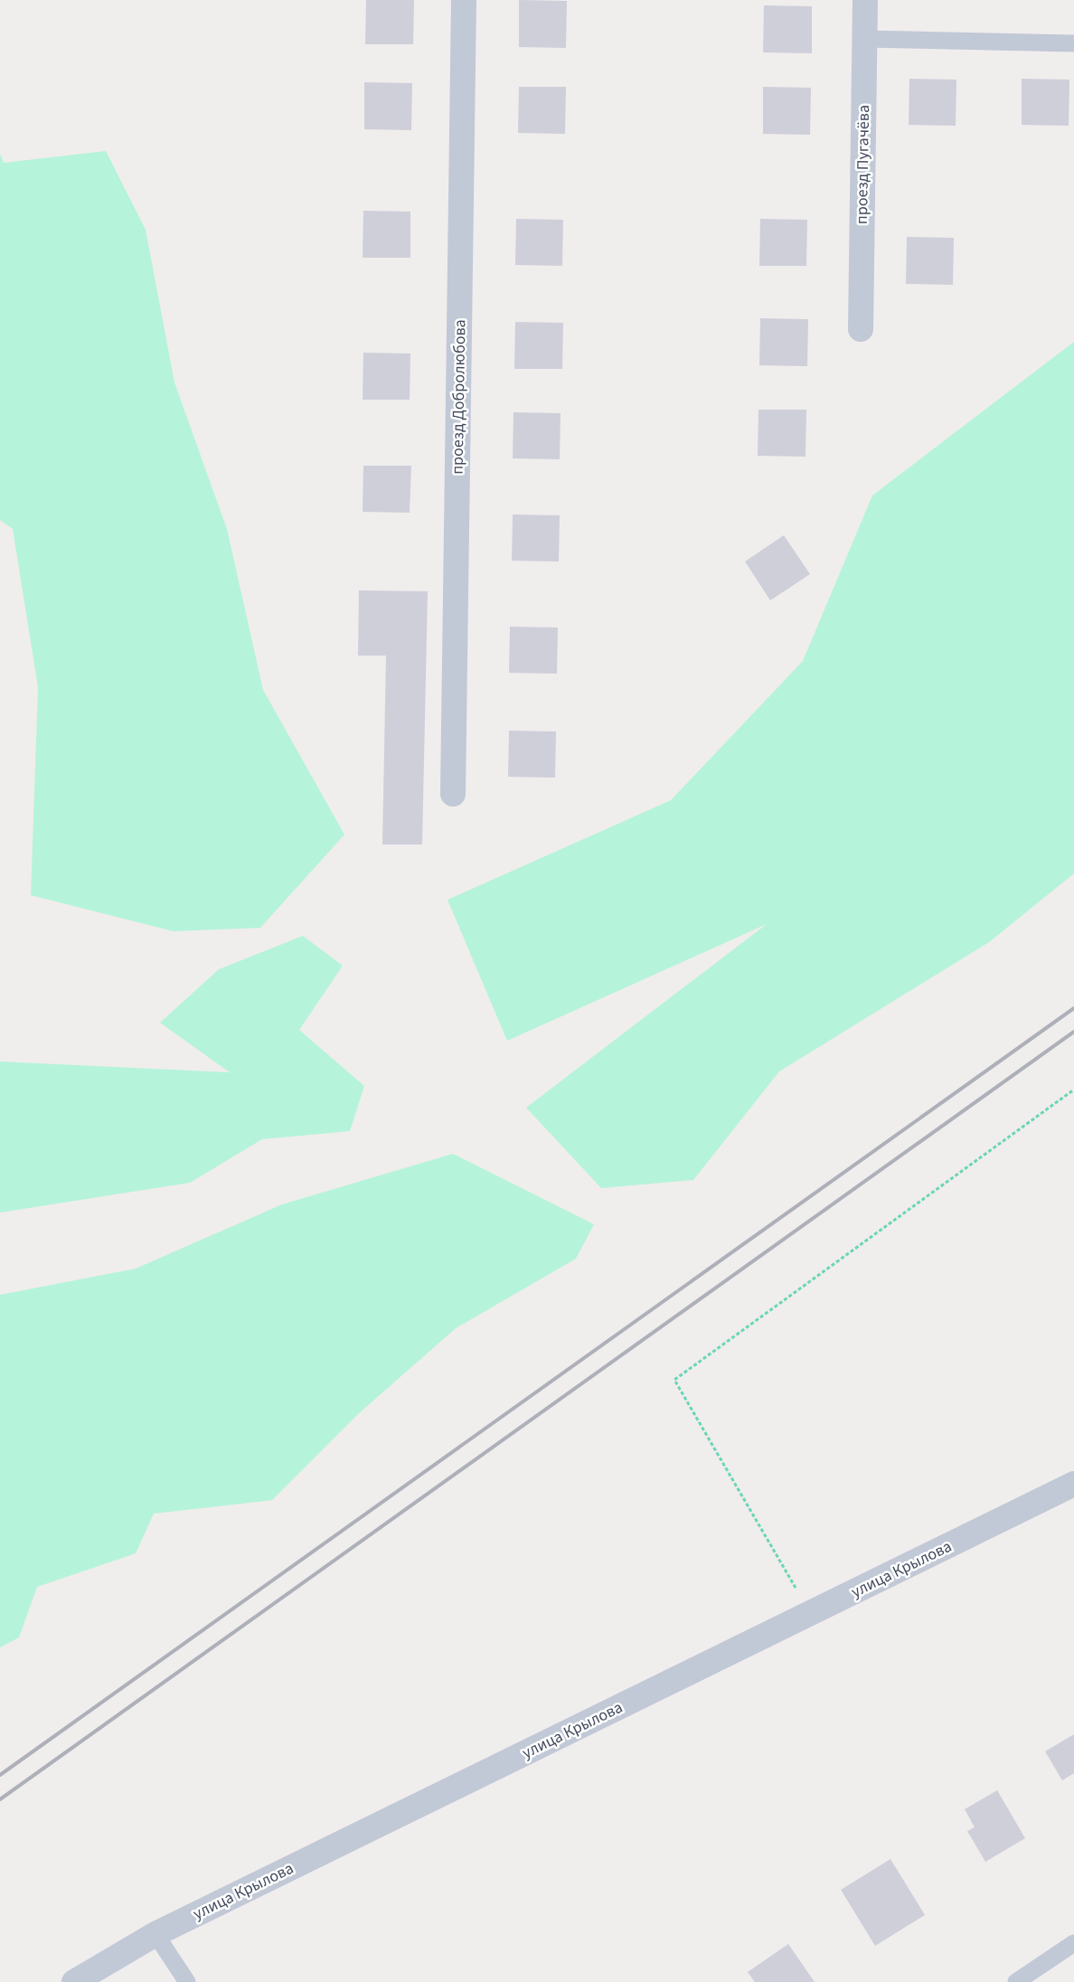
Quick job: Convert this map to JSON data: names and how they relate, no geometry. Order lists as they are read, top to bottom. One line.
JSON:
{"streets":{"street":["проезд Пугачёва","проезд Добролюбова","улица Крылова"]}}
